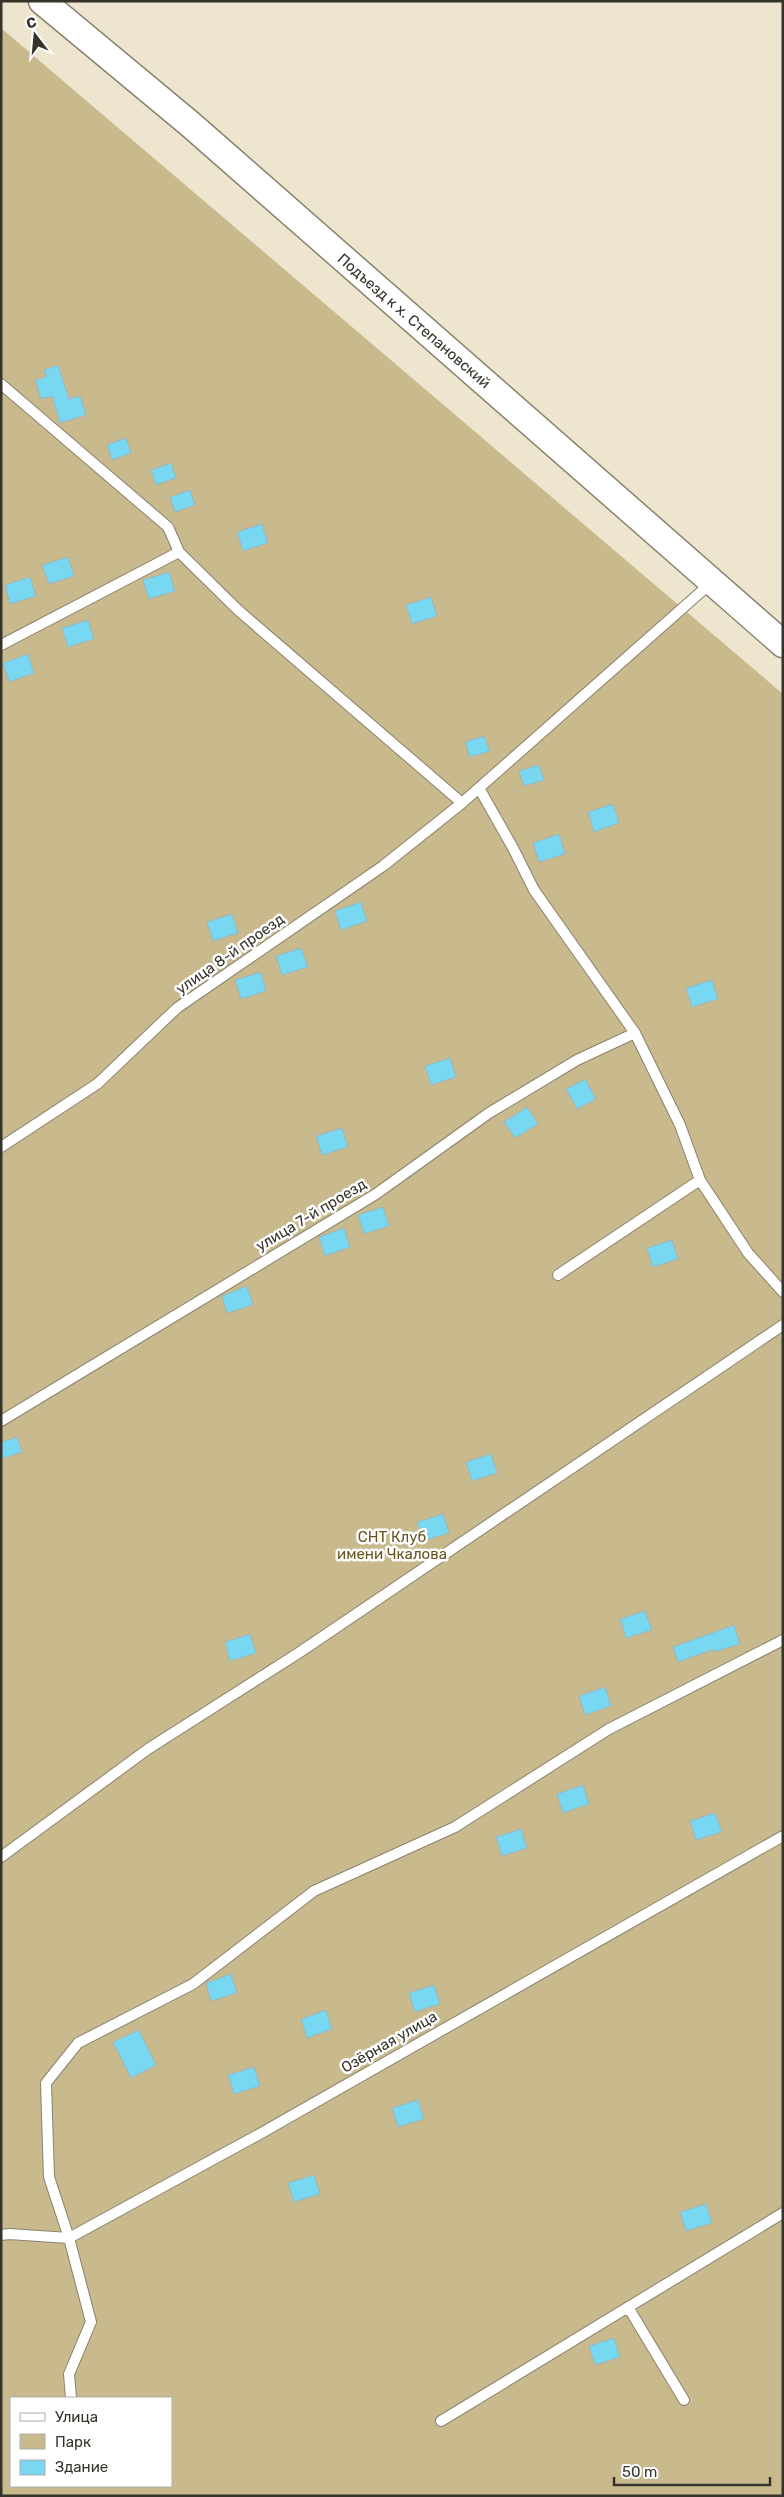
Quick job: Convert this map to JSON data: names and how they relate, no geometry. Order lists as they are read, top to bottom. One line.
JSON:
{"streets":{"street":["Подъезд к х. Степановский"],"lane":["улица 8-й проезд","улица 7-й проезд","Озёрная улица"]},"crossings":[["Подъезд к х. Степановский","улица 8-й проезд"]],"parks":["СНТ Клуб имени Чкалова"],"legend":["Улица","Парк","Здание"],"scale_bar":"50 m","north":"top"}
